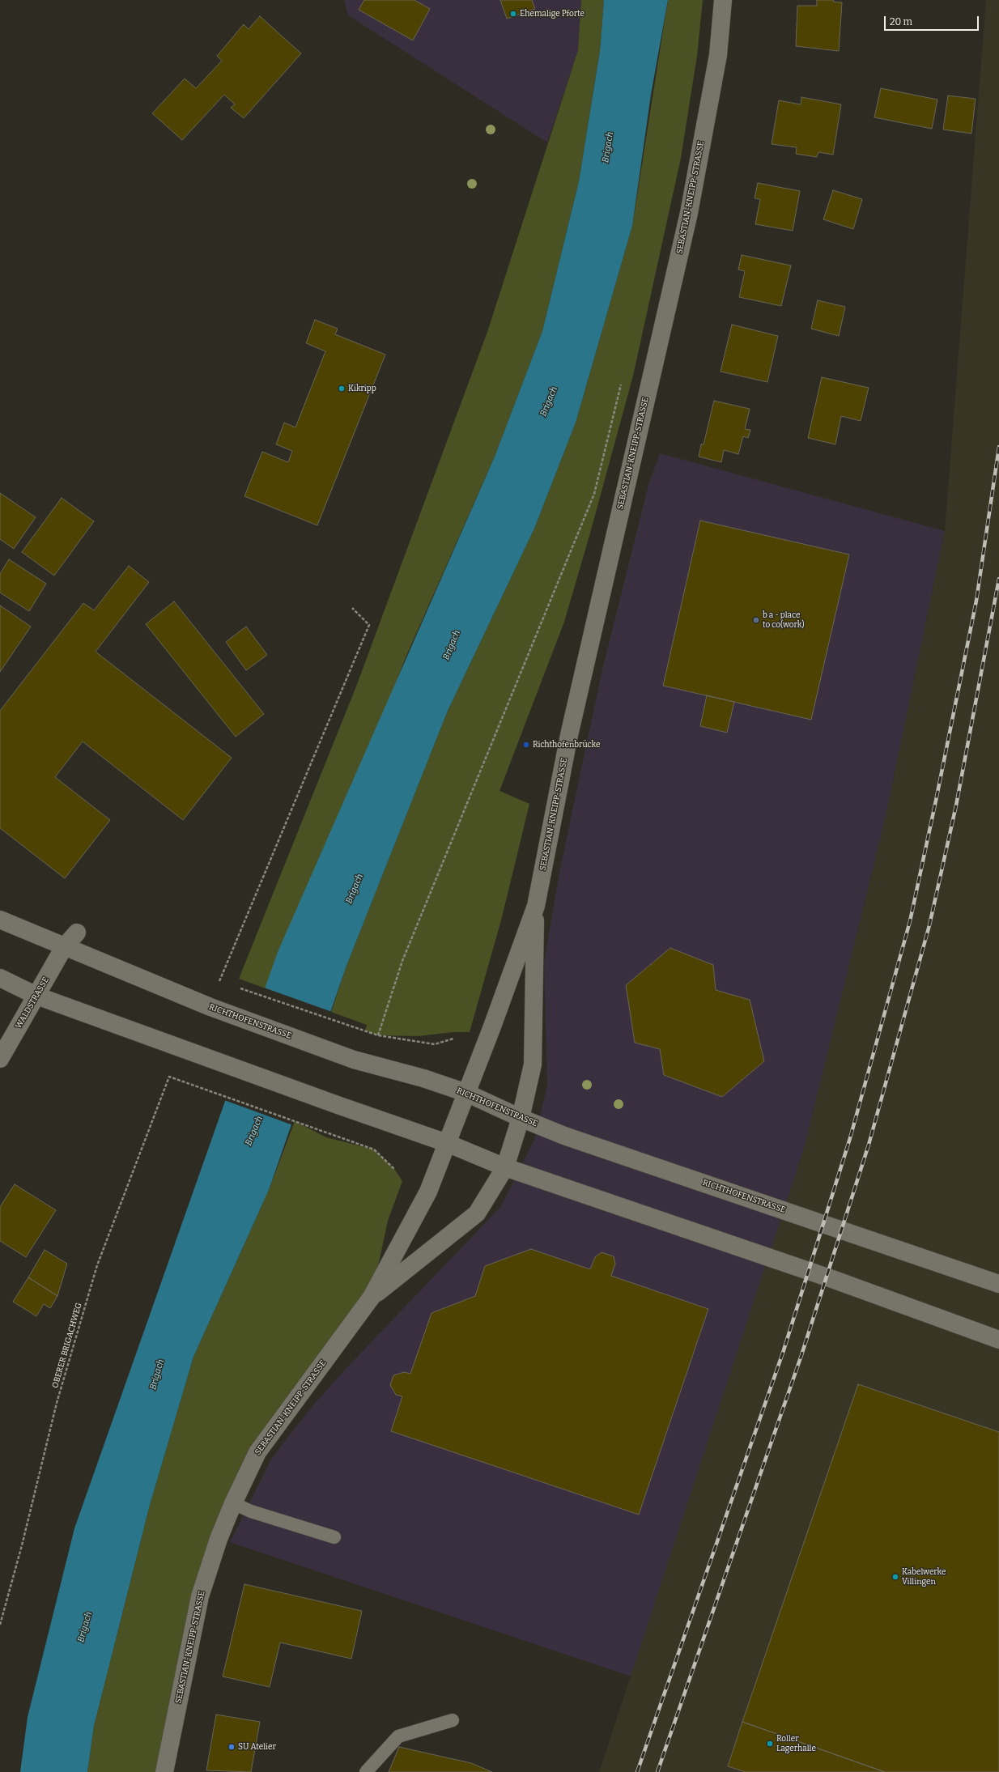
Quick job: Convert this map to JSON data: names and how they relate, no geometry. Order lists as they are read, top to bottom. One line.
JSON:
{"streets":{"street":["SEBASTIAN-KNEIPP-STRASSE","WALDSTRASSE","RICHTHOFENSTRASSE"],"path":["OBERER BRIGACHWEG"]},"crossings":[["SEBASTIAN-KNEIPP-STRASSE","RICHTHOFENSTRASSE"],["WALDSTRASSE","RICHTHOFENSTRASSE"]],"water":["Brigach"],"places":["Ehemalige Pforte","Kikripp","b a - place to co(work)","Richthofenbrücke","Kabelwerke Villingen","Roller Lagerhalle","SU Atelier"],"scale_bar":"20 m"}
